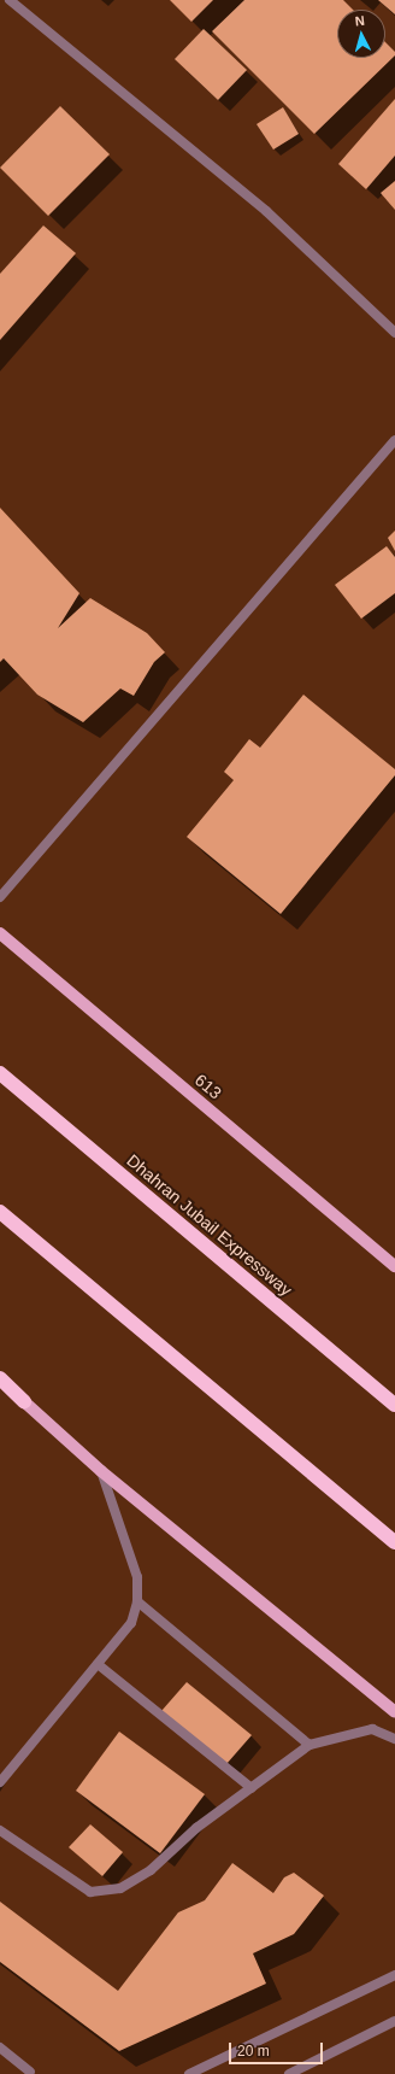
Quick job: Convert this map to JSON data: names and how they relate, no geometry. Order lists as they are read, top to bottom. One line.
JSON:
{"streets":{"highway":["Dhahran Jubail Expressway"],"main road":["613"]},"scale_bar":"20 m","north":"top"}
